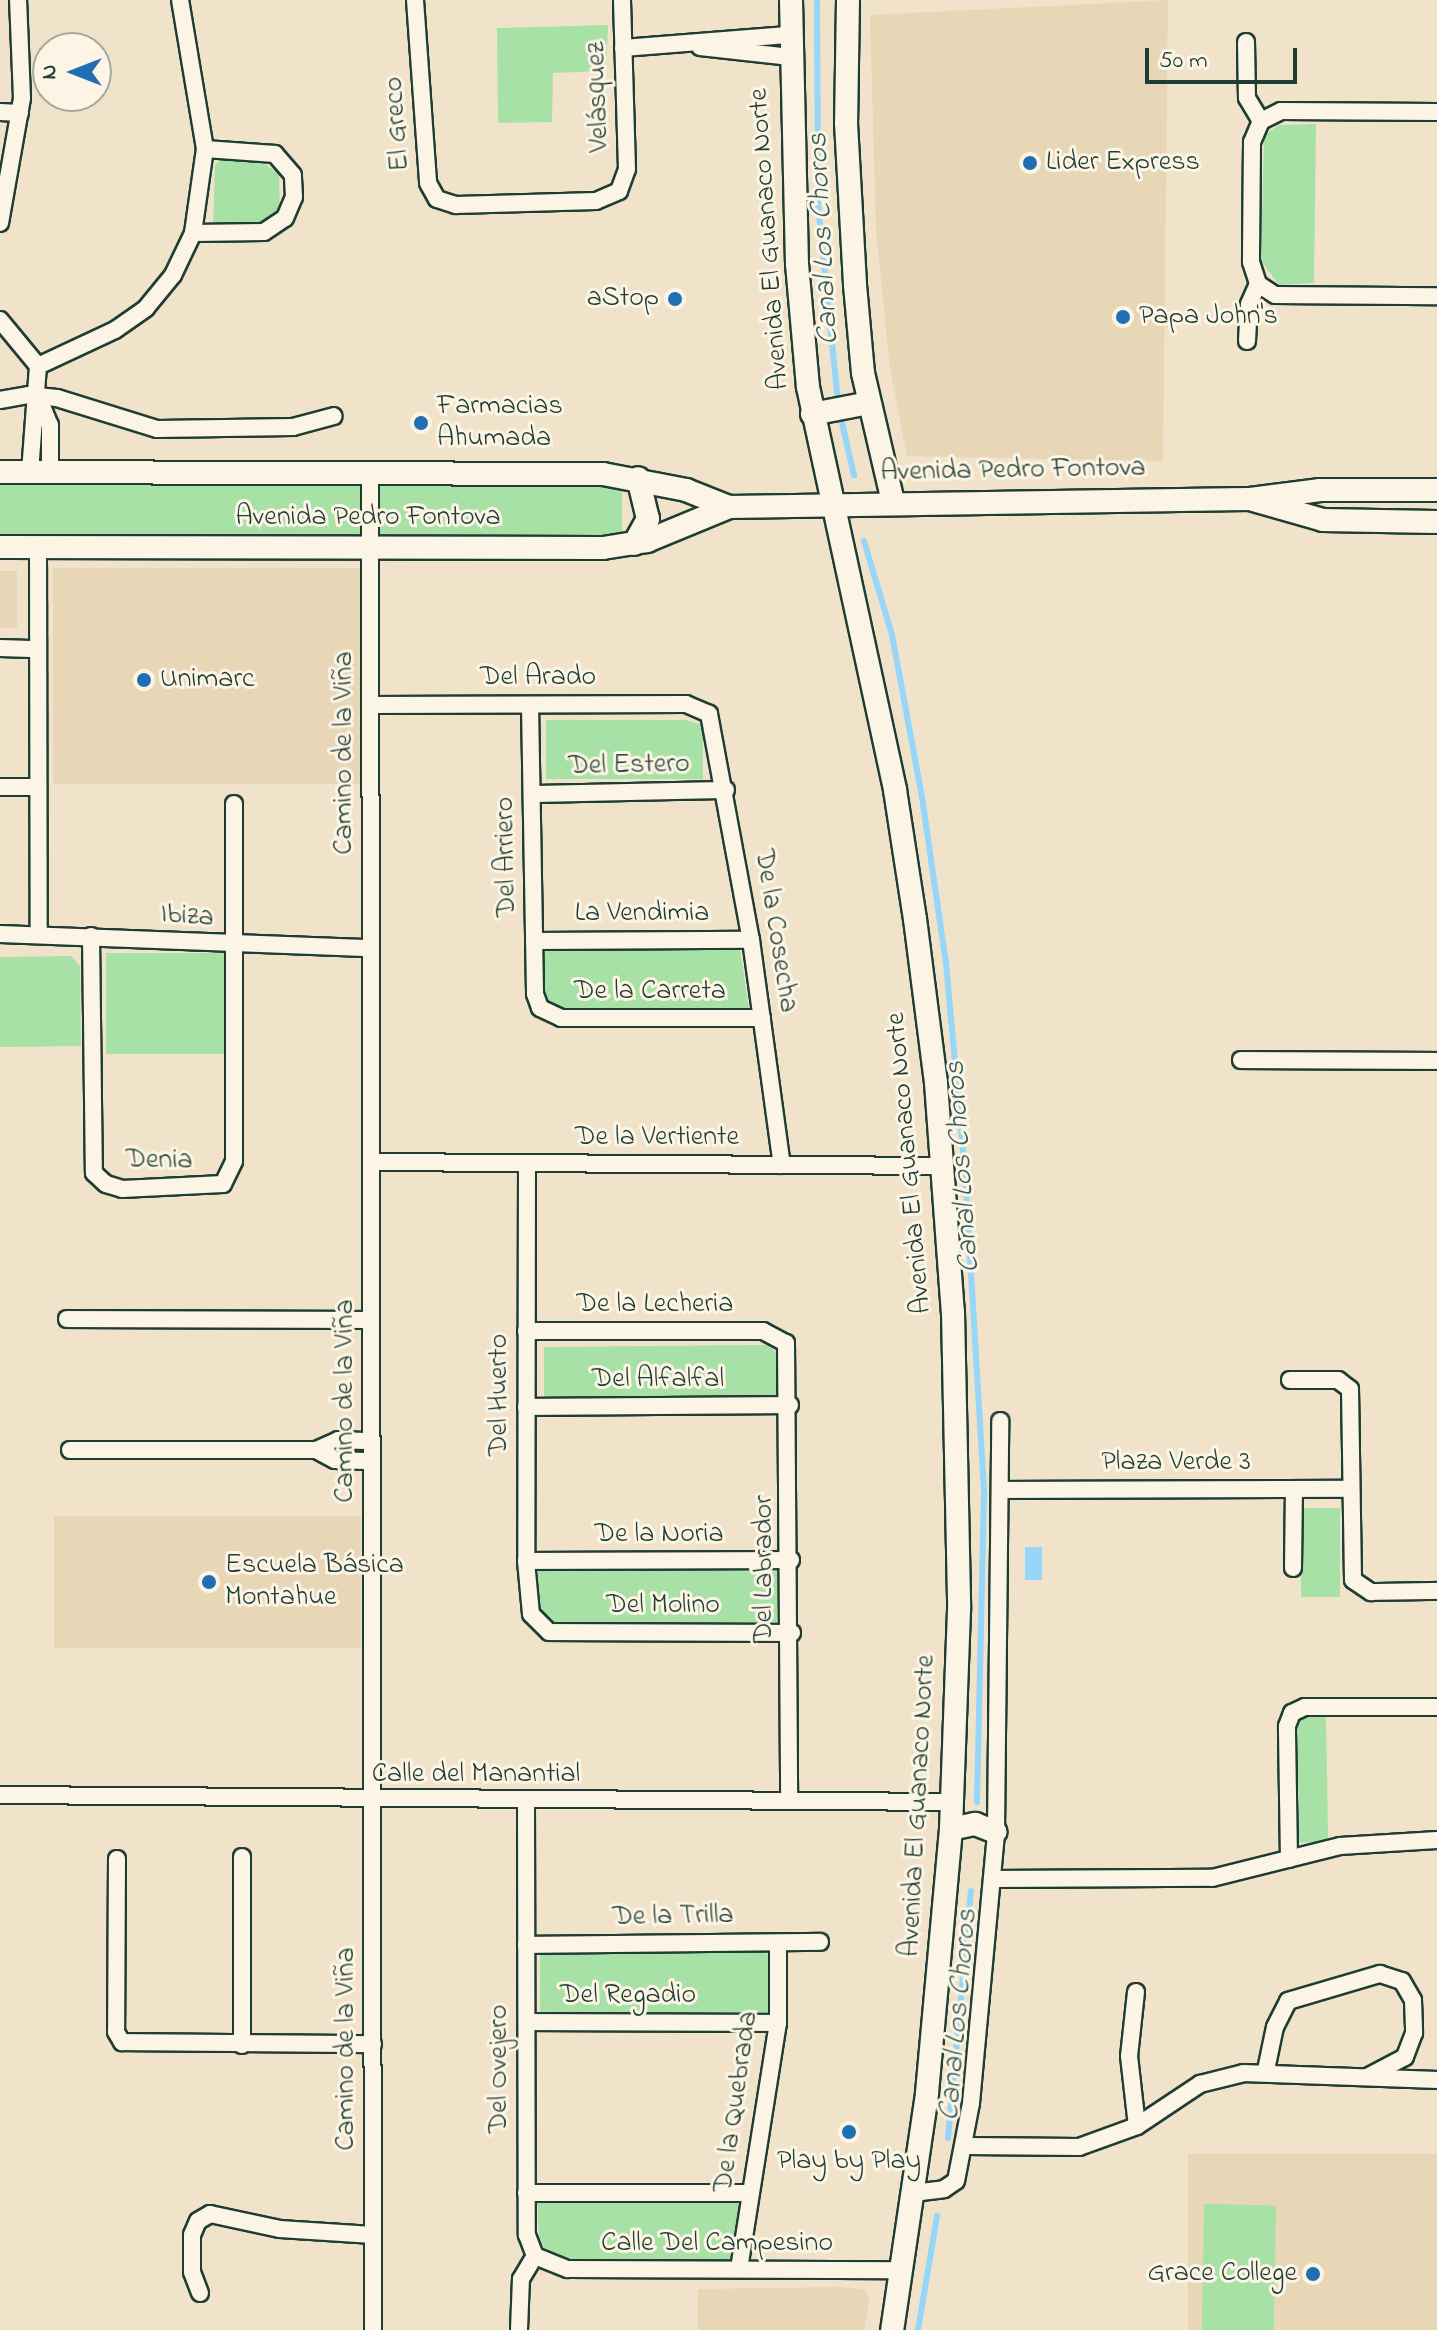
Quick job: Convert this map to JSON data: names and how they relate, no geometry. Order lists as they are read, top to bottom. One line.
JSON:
{"streets":{"street":["Velásquez","El Greco","Avenida El Guanaco Norte","Avenida Pedro Fontova","Del Arado","Camino de la Viña","Del Estero","Del Arriero","La Vendimia","Ibiza","De la Cosecha","De la Carreta","De la Vertiente","Denia","De la Lecheria","Del Alfalfal","Del Huerto","Plaza Verde 3","De la Noria","Del Labrador","Del Molino","Calle del Manantial","De la Trilla","Del Regadio","Del Ovejero","De la Quebrada","Calle Del Campesino"]},"crossings":[["Velásquez","El Greco"],["Avenida El Guanaco Norte","Avenida Pedro Fontova"],["Avenida El Guanaco Norte","De la Vertiente"],["Avenida El Guanaco Norte","Calle del Manantial"],["Avenida El Guanaco Norte","Calle Del Campesino"],["Avenida Pedro Fontova","Camino de la Viña"],["Del Arado","Camino de la Viña"],["Del Arado","Del Arriero"],["Del Arado","De la Cosecha"],["Camino de la Viña","Ibiza"],["Camino de la Viña","De la Vertiente"],["Camino de la Viña","Calle del Manantial"],["Del Estero","Del Arriero"],["Del Estero","De la Cosecha"],["Del Arriero","La Vendimia"],["Del Arriero","De la Carreta"],["La Vendimia","De la Cosecha"],["Ibiza","Denia"],["De la Cosecha","De la Carreta"],["De la Cosecha","De la Vertiente"],["De la Vertiente","Del Huerto"],["De la Lecheria","Del Huerto"],["De la Lecheria","Del Labrador"],["Del Alfalfal","Del Huerto"],["Del Alfalfal","Del Labrador"],["Del Huerto","De la Noria"],["Del Huerto","Del Molino"],["De la Noria","Del Labrador"],["Del Labrador","Del Molino"],["Del Labrador","Calle del Manantial"],["Calle del Manantial","Del Ovejero"],["De la Trilla","Del Ovejero"],["De la Trilla","De la Quebrada"],["Del Regadio","Del Ovejero"],["Del Regadio","De la Quebrada"],["Del Ovejero","Calle Del Campesino"],["De la Quebrada","Calle Del Campesino"]],"water":["Canal Los Choros"],"places":["Lider Express","aStop","Papa John's","Farmacias Ahumada","Unimarc","Escuela Básica Montahue","Play by Play","Grace College"],"scale_bar":"50 m","north":"left"}
